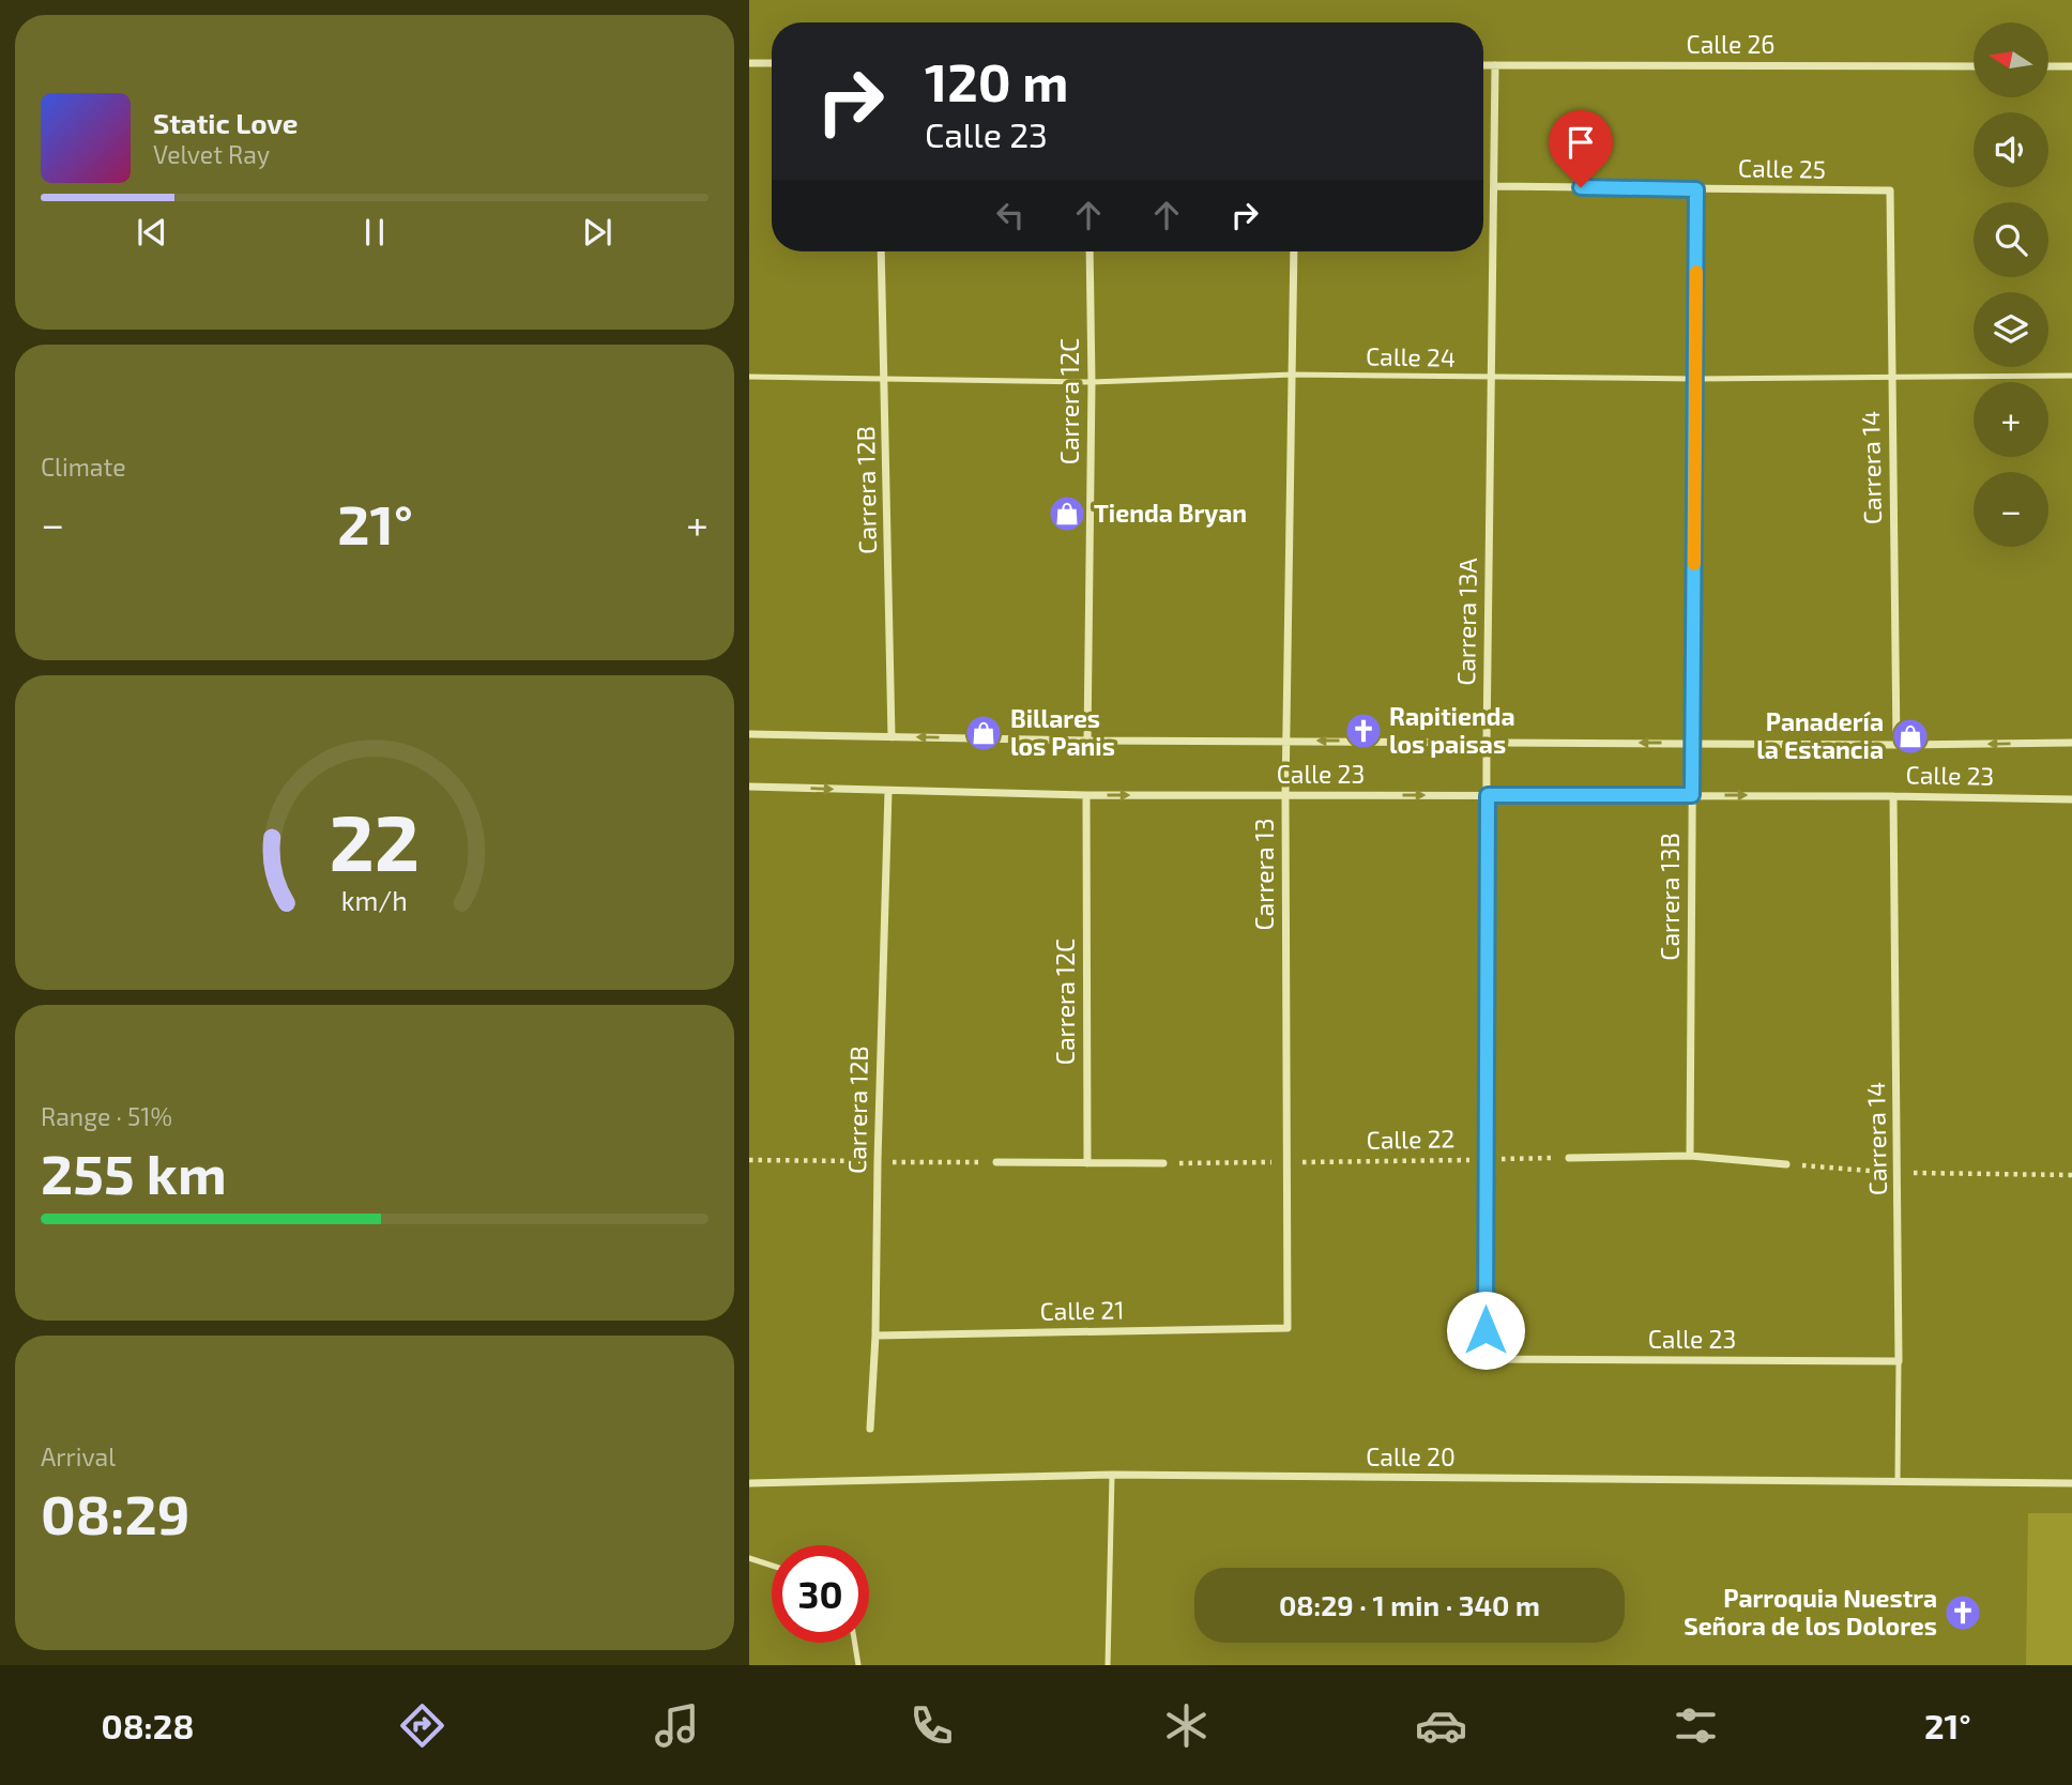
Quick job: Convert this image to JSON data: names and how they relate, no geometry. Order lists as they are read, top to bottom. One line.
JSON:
{"streets":{"street":["Calle 26","Calle 25","Carrera 12C","Carrera 14","Carrera 12B","Carrera 13A","Calle 23","Carrera 13","Carrera 13B","Calle 21","Calle 20"],"lane":["Calle 24"],"path":["Calle 22"]},"crossings":[["Calle 26","Carrera 13A"],["Calle 25","Carrera 14"],["Calle 25","Carrera 13A"],["Calle 25","Carrera 13B"],["Calle 24","Carrera 12C"],["Calle 24","Carrera 14"],["Calle 24","Carrera 12B"],["Calle 24","Carrera 13A"],["Calle 24","Carrera 13"],["Calle 24","Carrera 13B"],["Carrera 12C","Calle 23"],["Carrera 14","Calle 23"],["Carrera 14","Calle 20"],["Carrera 12B","Calle 23"],["Carrera 12B","Calle 21"],["Carrera 13A","Calle 23"],["Carrera 13A","Calle 22"],["Calle 23","Carrera 13"],["Calle 23","Carrera 13B"],["Carrera 13","Calle 22"],["Carrera 13","Calle 21"]],"places":{"shop":["Tienda Bryan","Billares los Panis","Panadería la Estancia"],"church":["Rapitienda los paisas","Parroquia Nuestra Señora de los Dolores"]},"north":"left","page":{"map_buttons":["+","−"],"turn":["120 m","Calle 23"],"song":["Static Love","Velvet Ray"],"tile":["Climate",["Range · 51%","255 km"],["Arrival","08:29"]],"heat":["−","21°","+"],"limit":"30","trip":"08:29 · 1 min · 340 m","tabs":["08:28","21°"],"gauge":["22","km/h"]}}
